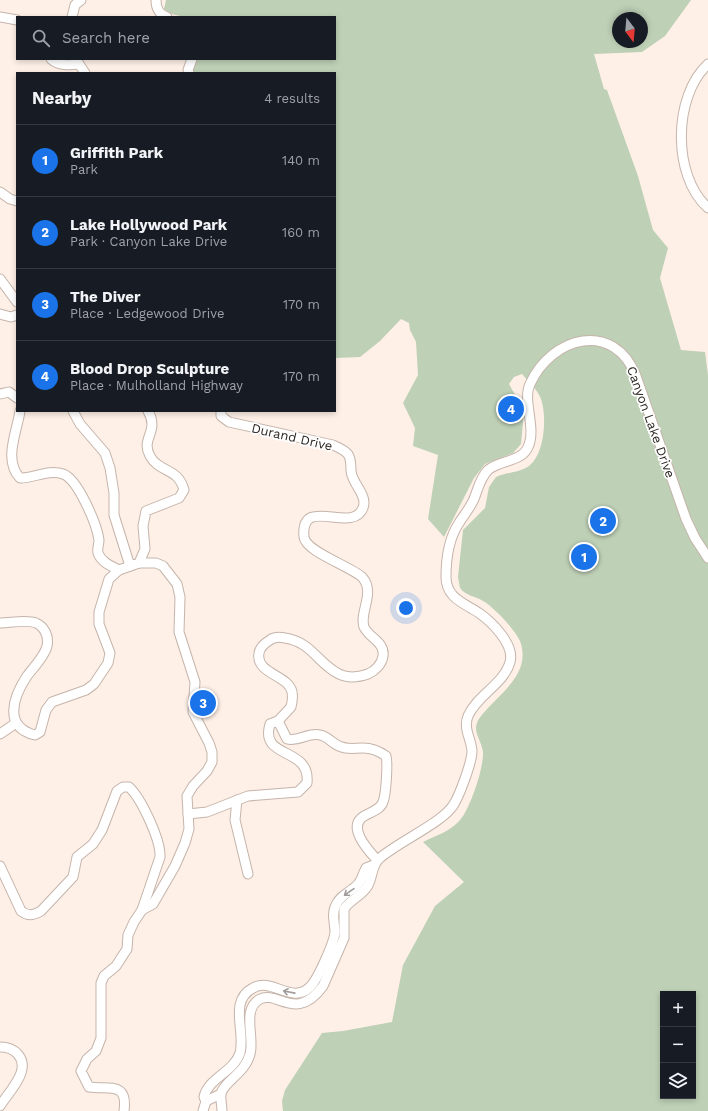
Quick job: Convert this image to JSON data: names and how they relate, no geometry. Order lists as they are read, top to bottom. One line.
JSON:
{"streets":{"street":["Canyon Lake Drive","Durand Drive"]},"north":"bottom","page":{"search":"Search here","heading":["Nearby","4 results"],"list":[{"mark":"1","name":"Griffith Park","note":"Park","value":"140 m"},{"mark":"2","name":"Lake Hollywood Park","note":"Park · Canyon Lake Drive","value":"160 m"},{"mark":"3","name":"The Diver","note":"Place · Ledgewood Drive","value":"170 m"},{"mark":"4","name":"Blood Drop Sculpture","note":"Place · Mulholland Highway","value":"170 m"}],"pins":["4","2","1","3"],"map_buttons":["+","−"]}}
